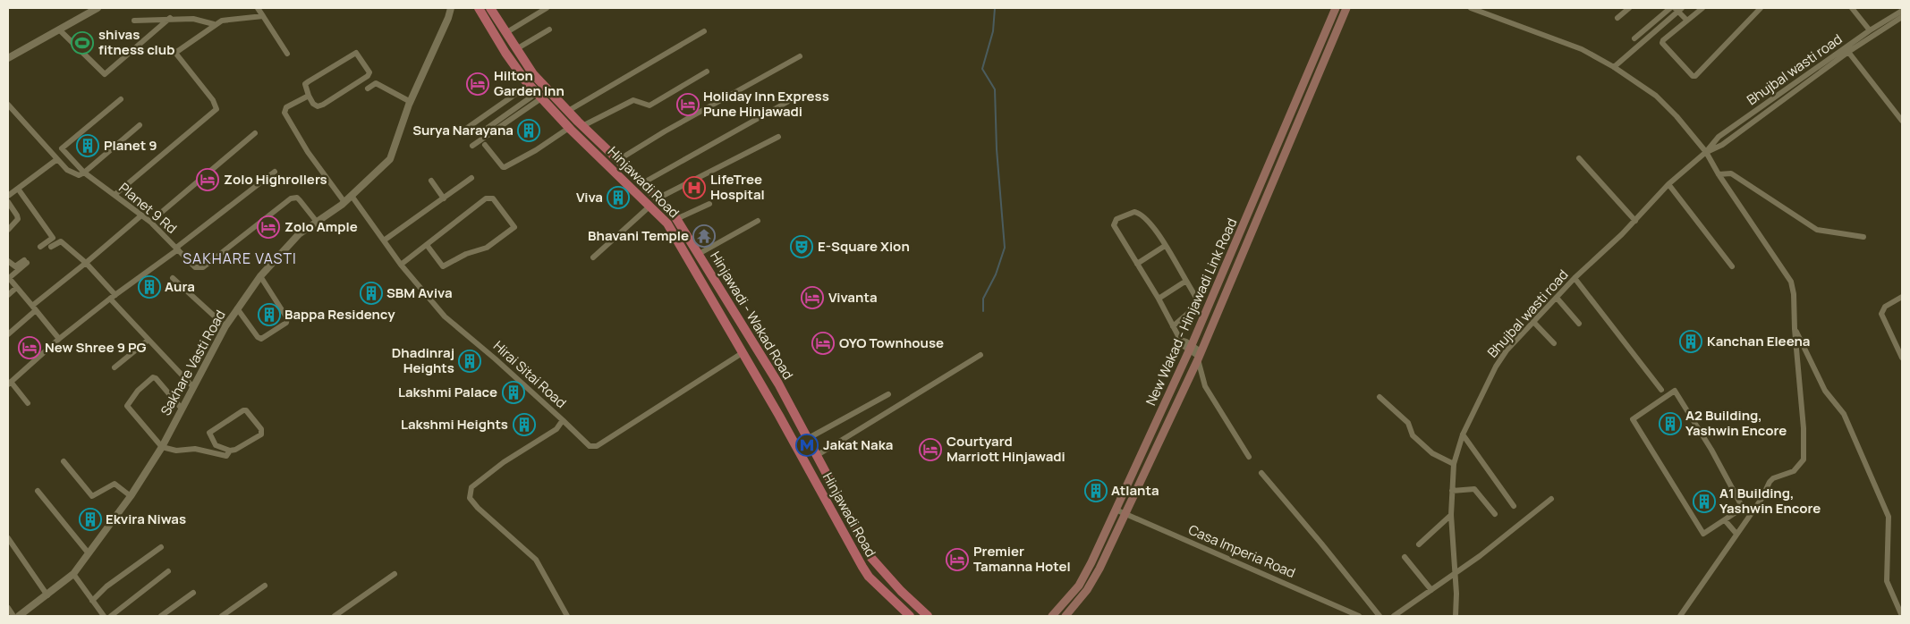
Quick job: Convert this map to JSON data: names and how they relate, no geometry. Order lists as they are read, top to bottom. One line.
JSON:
{"streets":{"main road":["Hinjawadi Road","New Wakad - Hinjawadi Link Road","Hinjawadi - Wakad Road"],"street":["Bhujbal wasti road","Planet 9 Rd","Sakhare Vasti Road","Hirai Sitai Road","Casa Imperia Road"]},"crossings":[["Planet 9 Rd","Sakhare Vasti Road"],["New Wakad - Hinjawadi Link Road","Casa Imperia Road"],["Sakhare Vasti Road","Hirai Sitai Road"]],"districts":["SAKHARE VASTI"],"places":{"sports":["shivas fitness club"],"hotel":["Hilton Garden Inn","Holiday Inn Express Pune Hinjawadi","Zolo Highrollers","Zolo Ample","Vivanta","OYO Townhouse","New Shree 9 PG","Courtyard Marriott Hinjawadi","Premier Tamanna Hotel"],"building":["Surya Narayana","Planet 9","Viva","Aura","SBM Aviva","Bappa Residency","Kanchan Eleena","Dhadinraj Heights","Lakshmi Palace","A2 Building, Yashwin Encore","Lakshmi Heights","Atlanta","A1 Building, Yashwin Encore","Ekvira Niwas"],"hospital":["LifeTree Hospital"],"temple":["Bhavani Temple"],"theatre":["E-Square Xion"],"metro station":["Jakat Naka"]}}
